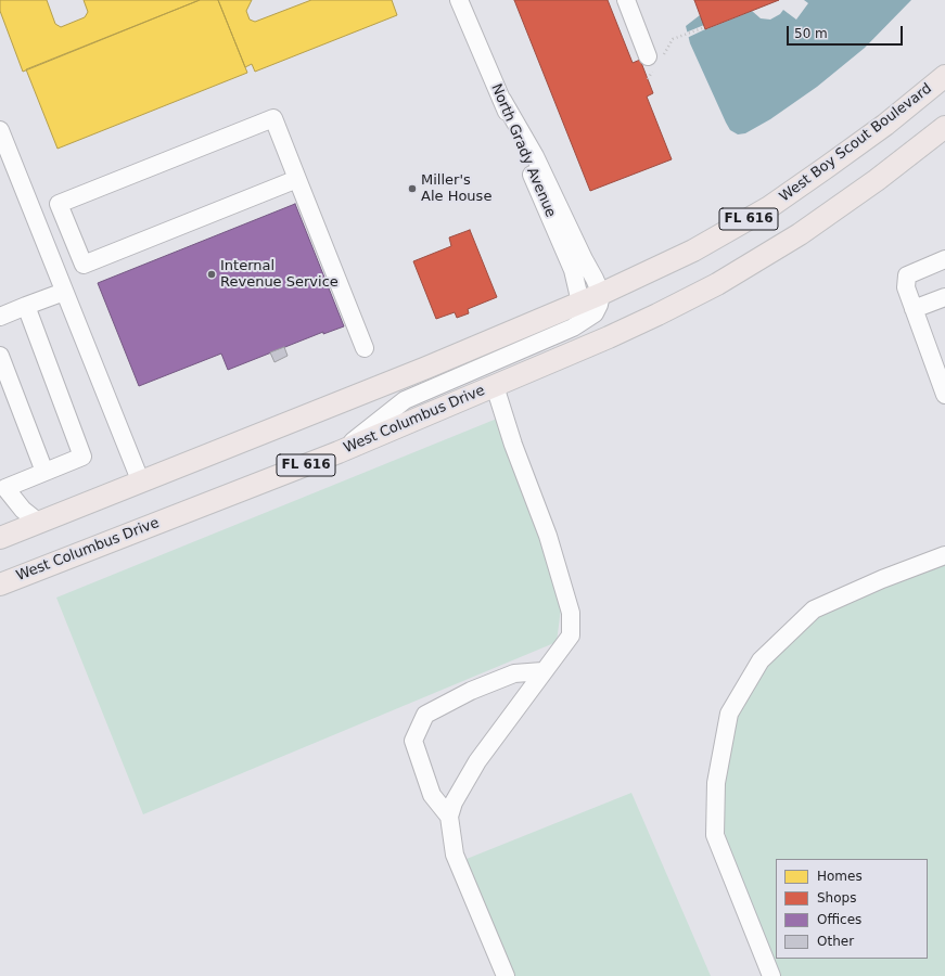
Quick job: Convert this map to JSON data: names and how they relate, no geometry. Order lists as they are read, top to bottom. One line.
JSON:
{"streets":{"main road":["West Boy Scout Boulevard","FL 616","West Columbus Drive"],"street":["North Grady Avenue"]},"crossings":[["West Boy Scout Boulevard","North Grady Avenue"],["West Boy Scout Boulevard","FL 616"],["North Grady Avenue","FL 616"]],"places":["Miller's Ale House","Internal Revenue Service"],"legend":["Homes","Shops","Offices","Other"],"scale_bar":"50 m"}
